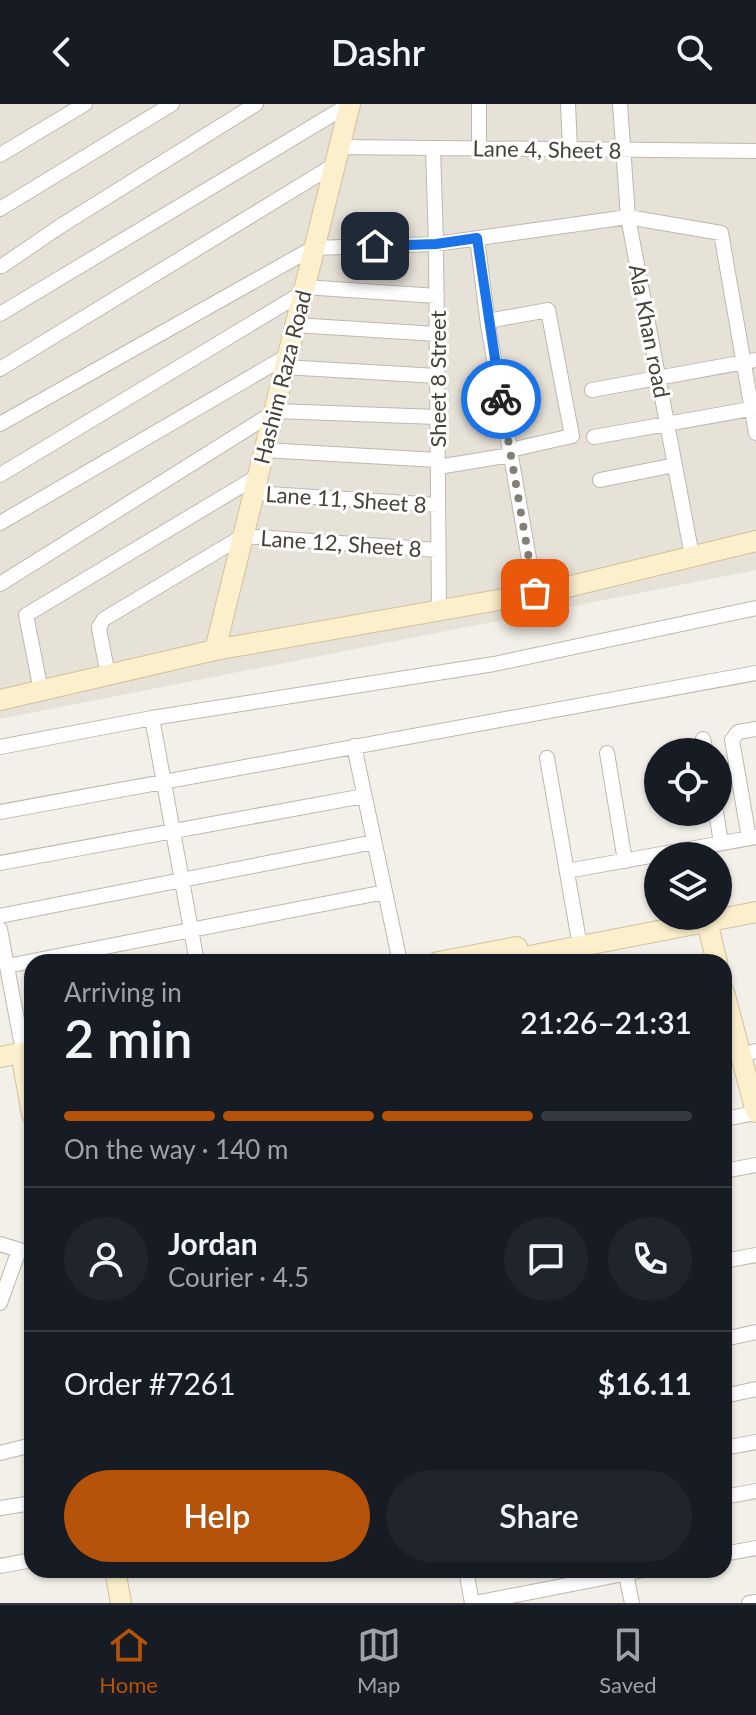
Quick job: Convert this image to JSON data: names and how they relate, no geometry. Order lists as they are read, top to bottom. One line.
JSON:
{"streets":{"street":["Lane 4, Sheet 8","Ala Khan road","Hashim Raza Road","Sheet 8 Street","Lane 11, Sheet 8","Lane 12, Sheet 8"]},"crossings":[["Lane 4, Sheet 8","Ala Khan road"],["Lane 4, Sheet 8","Hashim Raza Road"],["Lane 4, Sheet 8","Sheet 8 Street"],["Hashim Raza Road","Lane 11, Sheet 8"],["Hashim Raza Road","Lane 12, Sheet 8"],["Sheet 8 Street","Lane 11, Sheet 8"],["Sheet 8 Street","Lane 12, Sheet 8"]],"page":{"header":"Dashr","heading":["2 min","Arriving in","21:26–21:31"],"panel":["Jordan","Courier · 4.5","Order #7261","$16.11"],"bar":"On the way · 140 m","buttons":["Help","Share"],"tabs":["Home","Map","Saved"]}}
